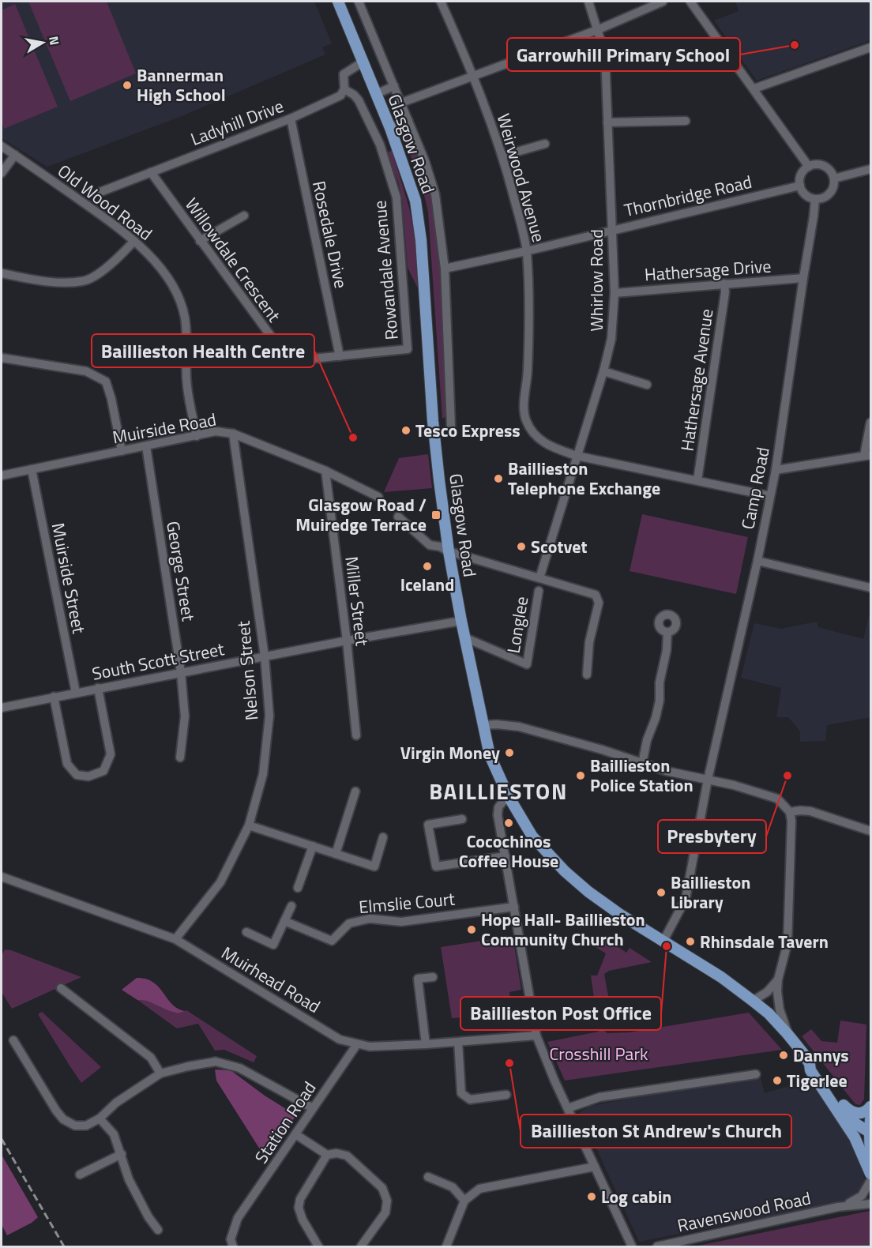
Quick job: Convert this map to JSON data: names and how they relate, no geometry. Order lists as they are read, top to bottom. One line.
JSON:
{"streets":{"main road":["Glasgow Road"],"street":["Ladyhill Drive","Weirwood Avenue","Thornbridge Road","Old Wood Road","Rosedale Drive","Willowdale Crescent","Rowandale Avenue","Hathersage Drive","Whirlow Road","Hathersage Avenue","Muirside Road","Camp Road","George Street","Muirside Street","Miller Street","Longlee","South Scott Street","Nelson Street","Elmslie Court","Muirhead Road","Station Road","Ravenswood Road"]},"crossings":[["Ladyhill Drive","Rosedale Drive"],["Ladyhill Drive","Willowdale Crescent"],["Ladyhill Drive","Rowandale Avenue"],["Glasgow Road","Thornbridge Road"],["Glasgow Road","Camp Road"],["Glasgow Road","Longlee"],["Glasgow Road","South Scott Street"],["Weirwood Avenue","Thornbridge Road"],["Weirwood Avenue","Whirlow Road"],["Weirwood Avenue","Hathersage Avenue"],["Weirwood Avenue","Camp Road"],["Thornbridge Road","Whirlow Road"],["Thornbridge Road","Camp Road"],["Old Wood Road","Muirside Road"],["Rosedale Drive","Willowdale Crescent"],["Willowdale Crescent","Rowandale Avenue"],["Hathersage Drive","Whirlow Road"],["Hathersage Drive","Hathersage Avenue"],["Hathersage Drive","Camp Road"],["Muirside Road","George Street"],["Muirside Road","Muirside Street"],["Muirside Road","Miller Street"],["Muirside Road","Nelson Street"],["George Street","South Scott Street"],["Muirside Street","South Scott Street"],["Miller Street","South Scott Street"],["South Scott Street","Nelson Street"],["Nelson Street","Muirhead Road"],["Muirhead Road","Station Road"]],"districts":["BAILLIESTON"],"parks":["Crosshill Park"],"places":{"other":["Garrowhill Primary School","Bannerman High School","Tesco Express","Baillieston Health Centre","Baillieston Telephone Exchange","Scotvet","Iceland","Virgin Money","Baillieston Police Station","Presbytery","Cocochinos Coffee House","Baillieston Library","Hope Hall- Baillieston Community Church","Rhinsdale Tavern","Baillieston Post Office","Dannys","Baillieston St Andrew's Church","Tigerlee","Log cabin"],"transit":["Glasgow Road / Muiredge Terrace"]},"north":"right"}
